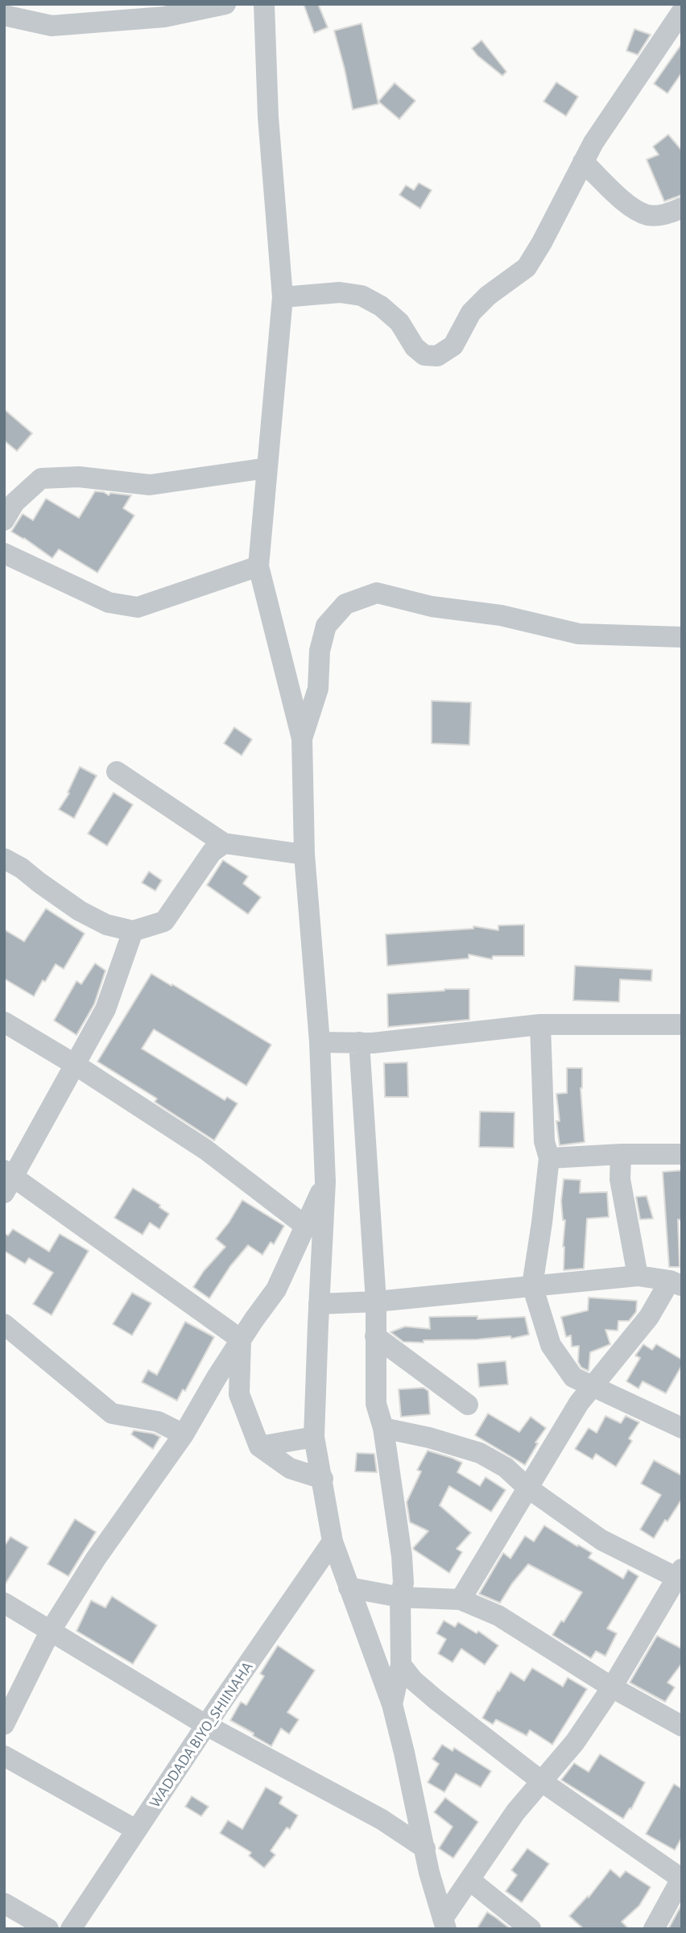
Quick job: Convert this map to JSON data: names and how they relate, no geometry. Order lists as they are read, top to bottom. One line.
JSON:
{"streets":{"street":["WADDADA BIYO_SHIINAHA"]}}
